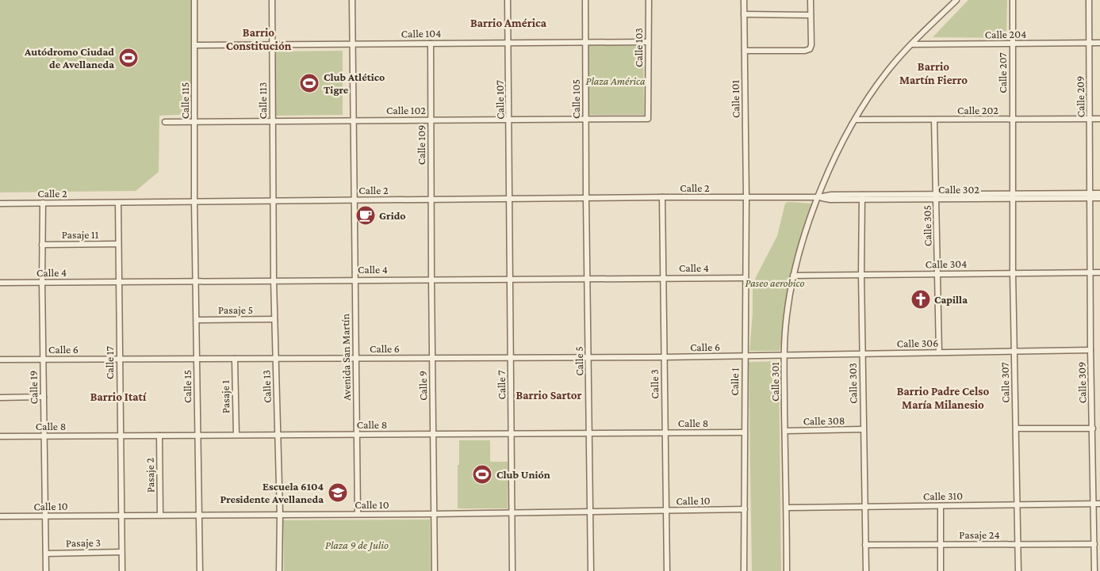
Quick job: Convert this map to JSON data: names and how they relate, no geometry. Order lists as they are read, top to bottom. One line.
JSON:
{"streets":{"street":["Calle 104","Calle 204","Calle 103","Calle 207","Calle 209","Calle 105","Calle 101","Calle 107","Calle 115","Calle 113","Calle 102","Calle 202","Calle 109","Calle 2","Calle 302","Calle 305","Pasaje 11","Calle 304","Calle 4","Pasaje 5","Calle 306","Calle 6","Avenida San Martín","Calle 5","Calle 17","Calle 1","Calle 301","Calle 307","Calle 309","Calle 303","Calle 3","Calle 7","Calle 9","Calle 15","Calle 13","Calle 19","Pasaje 1","Calle 308","Calle 8","Pasaje 2","Calle 310","Calle 10","Pasaje 24","Pasaje 3"]},"crossings":[["Calle 104","Calle 103"],["Calle 104","Calle 105"],["Calle 104","Calle 107"],["Calle 104","Calle 115"],["Calle 104","Calle 113"],["Calle 104","Calle 109"],["Calle 104","Avenida San Martín"],["Calle 204","Calle 207"],["Calle 204","Calle 209"],["Calle 204","Calle 301"],["Calle 103","Calle 102"],["Calle 207","Calle 202"],["Calle 207","Calle 302"],["Calle 207","Calle 307"],["Calle 209","Calle 202"],["Calle 209","Calle 302"],["Calle 209","Calle 309"],["Calle 105","Calle 102"],["Calle 105","Calle 2"],["Calle 105","Calle 5"],["Calle 101","Calle 2"],["Calle 101","Calle 302"],["Calle 101","Calle 1"],["Calle 107","Calle 102"],["Calle 107","Calle 2"],["Calle 107","Calle 7"],["Calle 115","Calle 102"],["Calle 115","Calle 2"],["Calle 115","Calle 15"],["Calle 113","Calle 102"],["Calle 113","Calle 2"],["Calle 113","Calle 13"],["Calle 102","Calle 109"],["Calle 102","Avenida San Martín"],["Calle 202","Calle 305"],["Calle 202","Calle 301"],["Calle 109","Calle 2"],["Calle 109","Calle 9"],["Calle 2","Calle 302"],["Calle 2","Avenida San Martín"],["Calle 2","Calle 5"],["Calle 2","Calle 17"],["Calle 2","Calle 1"],["Calle 2","Calle 3"],["Calle 2","Calle 7"],["Calle 2","Calle 9"],["Calle 2","Calle 15"],["Calle 2","Calle 13"],["Calle 2","Calle 19"],["Calle 302","Calle 305"],["Calle 302","Calle 1"],["Calle 302","Calle 301"],["Calle 302","Calle 307"],["Calle 302","Calle 309"],["Calle 302","Calle 303"],["Calle 305","Calle 304"],["Calle 305","Calle 306"],["Pasaje 11","Calle 17"],["Pasaje 11","Calle 19"],["Calle 304","Calle 301"],["Calle 304","Calle 307"],["Calle 304","Calle 309"],["Calle 304","Calle 303"],["Calle 4","Avenida San Martín"],["Calle 4","Calle 5"],["Calle 4","Calle 17"],["Calle 4","Calle 1"],["Calle 4","Calle 3"],["Calle 4","Calle 7"],["Calle 4","Calle 9"],["Calle 4","Calle 15"],["Calle 4","Calle 13"],["Calle 4","Calle 19"],["Pasaje 5","Calle 15"],["Pasaje 5","Calle 13"],["Calle 306","Calle 6"],["Calle 306","Calle 1"],["Calle 306","Calle 301"],["Calle 306","Calle 307"],["Calle 306","Calle 309"],["Calle 306","Calle 303"],["Calle 6","Avenida San Martín"],["Calle 6","Calle 5"],["Calle 6","Calle 17"],["Calle 6","Calle 1"],["Calle 6","Calle 3"],["Calle 6","Calle 7"],["Calle 6","Calle 9"],["Calle 6","Calle 15"],["Calle 6","Calle 13"],["Calle 6","Calle 19"],["Calle 6","Pasaje 1"],["Avenida San Martín","Calle 8"],["Avenida San Martín","Calle 10"],["Calle 5","Calle 8"],["Calle 5","Calle 10"],["Calle 17","Calle 8"],["Calle 17","Calle 10"],["Calle 17","Pasaje 3"],["Calle 1","Calle 8"],["Calle 1","Calle 10"],["Calle 301","Calle 308"],["Calle 301","Calle 310"],["Calle 307","Calle 310"],["Calle 307","Pasaje 24"],["Calle 309","Calle 310"],["Calle 309","Pasaje 24"],["Calle 303","Calle 308"],["Calle 303","Calle 310"],["Calle 303","Pasaje 24"],["Calle 3","Calle 8"],["Calle 3","Calle 10"],["Calle 7","Calle 8"],["Calle 7","Calle 10"],["Calle 9","Calle 8"],["Calle 9","Calle 10"],["Calle 15","Calle 8"],["Calle 15","Calle 10"],["Calle 13","Calle 8"],["Calle 13","Calle 10"],["Calle 19","Calle 8"],["Calle 19","Calle 10"],["Calle 19","Pasaje 3"],["Pasaje 1","Calle 8"],["Calle 8","Pasaje 2"],["Pasaje 2","Calle 10"]],"districts":["Barrio América","Barrio Constitución","Barrio Martín Fierro","Barrio Padre Celso María Milanesio","Barrio Sartor","Barrio Itatí"],"parks":["Plaza América","Paseo aerobico","Plaza 9 de Julio"],"places":{"sports":["Autódromo Ciudad de Avellaneda","Club Atlético Tigre","Club Unión"],"cafe":["Grido"],"church":["Capilla"],"school or university":["Escuela 6104 Presidente Avellaneda"]}}
